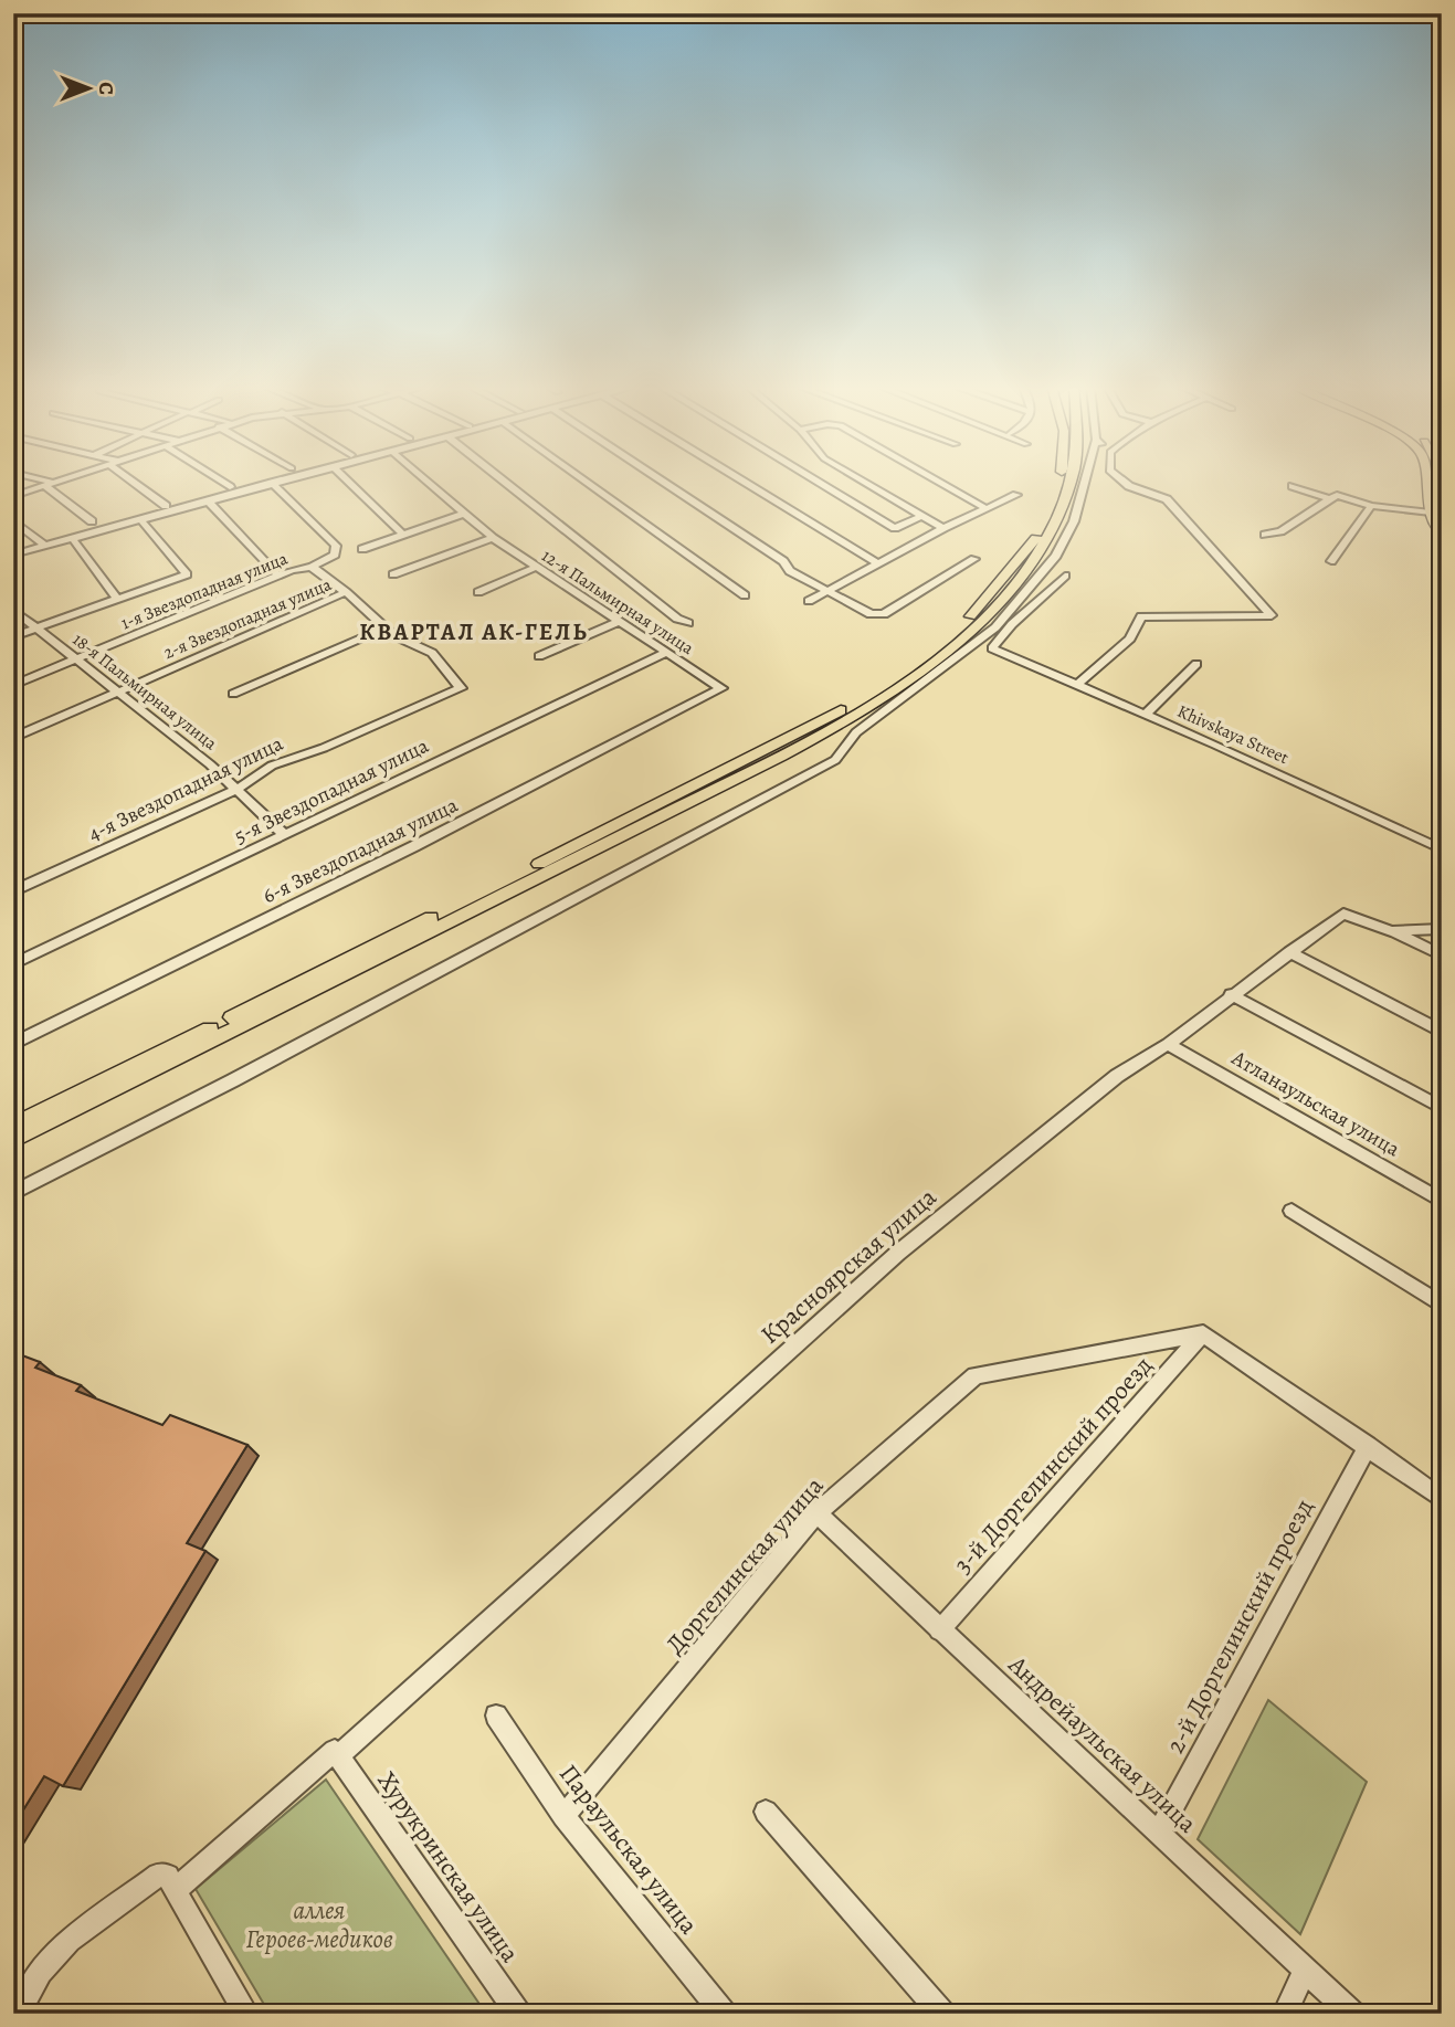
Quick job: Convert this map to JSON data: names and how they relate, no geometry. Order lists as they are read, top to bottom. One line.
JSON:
{"streets":{"street":["1-я Звездопадная улица","12-я Пальмирная улица","2-я Звездопадная улица","18-я Пальмирная улица","Khivskaya Street","4-я Звездопадная улица","5-я Звездопадная улица","6-я Звездопадная улица","Атланаульская улица","Красноярская улица","3-й Доргелинский проезд","Доргелинская улица","2-й Доргелинский проезд","Андрейаульская улица","Параульская улица","Хурукринская улица"]},"crossings":[["1-я Звездопадная улица","18-я Пальмирная улица"],["12-я Пальмирная улица","5-я Звездопадная улица"],["12-я Пальмирная улица","6-я Звездопадная улица"],["2-я Звездопадная улица","18-я Пальмирная улица"],["18-я Пальмирная улица","4-я Звездопадная улица"],["18-я Пальмирная улица","5-я Звездопадная улица"],["Атланаульская улица","Красноярская улица"],["Красноярская улица","Хурукринская улица"],["3-й Доргелинский проезд","Доргелинская улица"],["3-й Доргелинский проезд","Андрейаульская улица"],["Доргелинская улица","Андрейаульская улица"],["Доргелинская улица","Параульская улица"],["2-й Доргелинский проезд","Андрейаульская улица"]],"districts":["КВАРТАЛ АК-ГЕЛЬ"],"parks":["аллея Героев-медиков"],"north":"right"}
